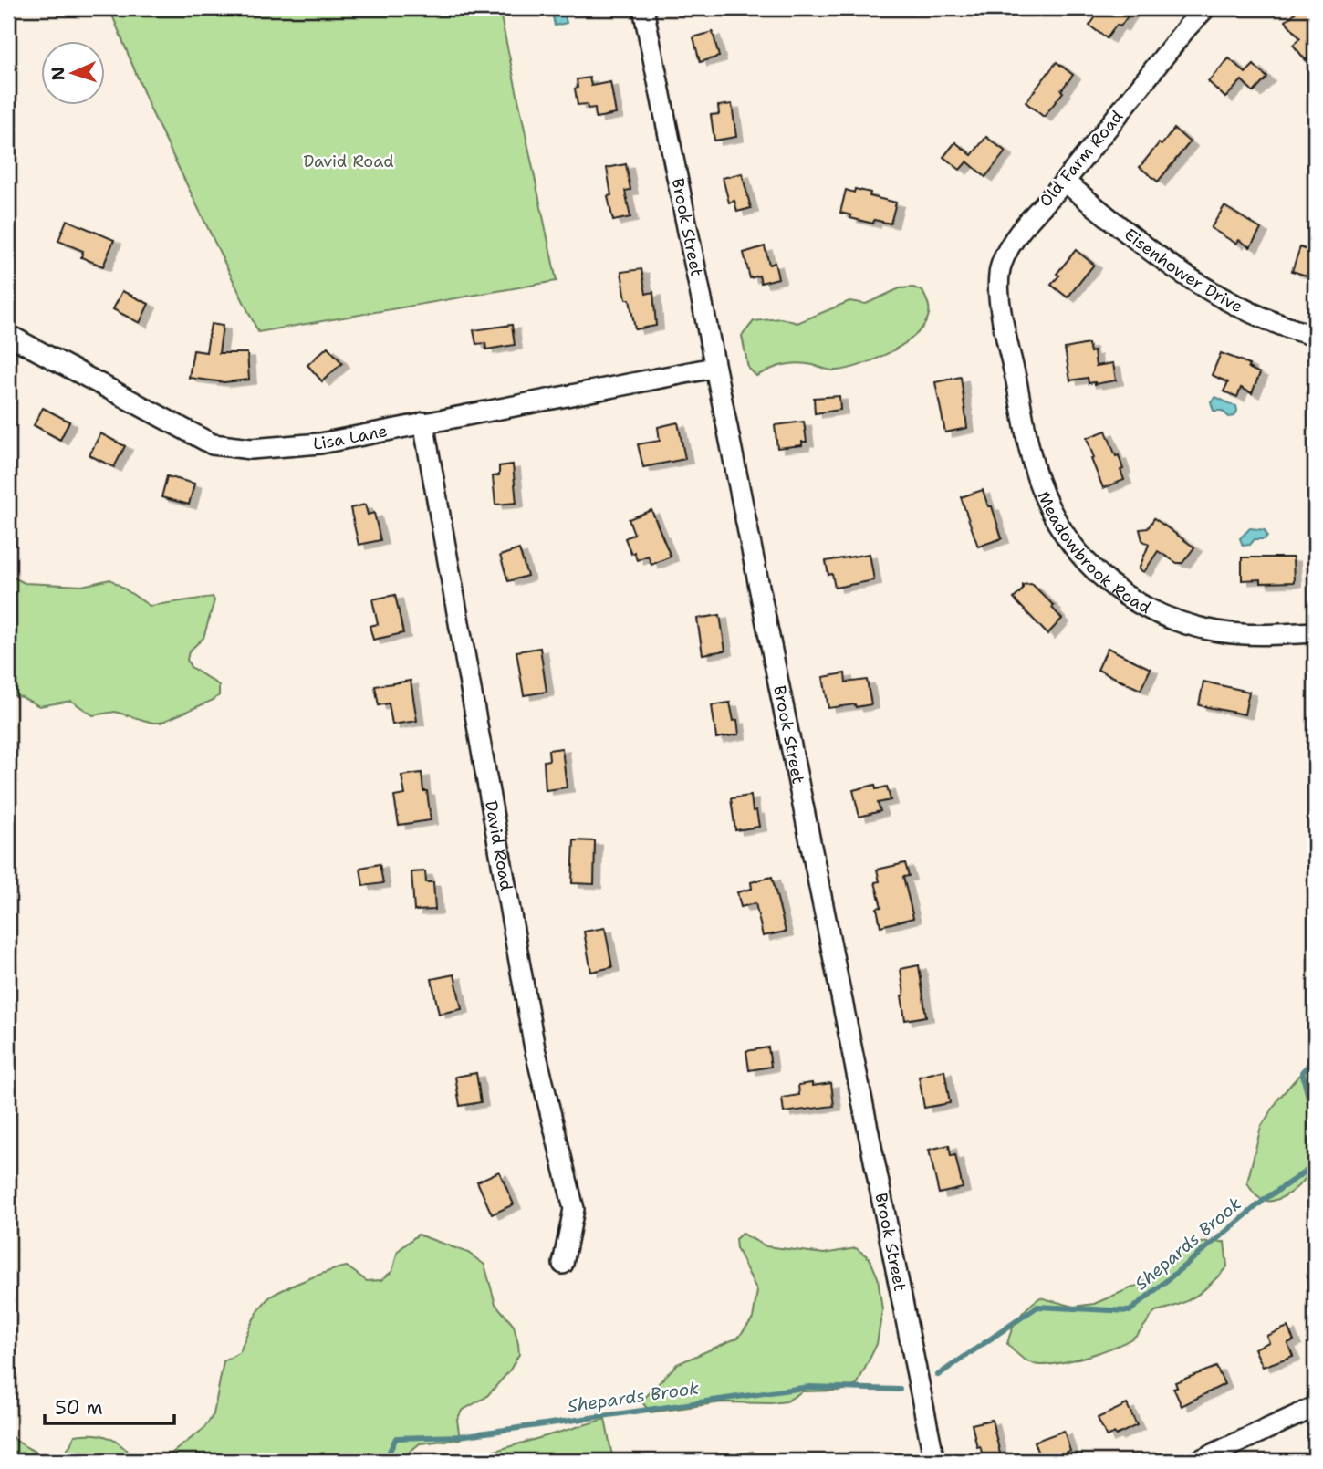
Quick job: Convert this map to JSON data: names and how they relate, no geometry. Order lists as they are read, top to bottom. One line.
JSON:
{"streets":{"street":["Old Farm Road","Brook Street","Eisenhower Drive","Lisa Lane","Meadowbrook Road","David Road"]},"crossings":[["Old Farm Road","Eisenhower Drive"],["Old Farm Road","Meadowbrook Road"],["Brook Street","Lisa Lane"],["Lisa Lane","David Road"]],"water":["Shepards Brook"],"parks":["David Road"],"scale_bar":"50 m","north":"left"}
